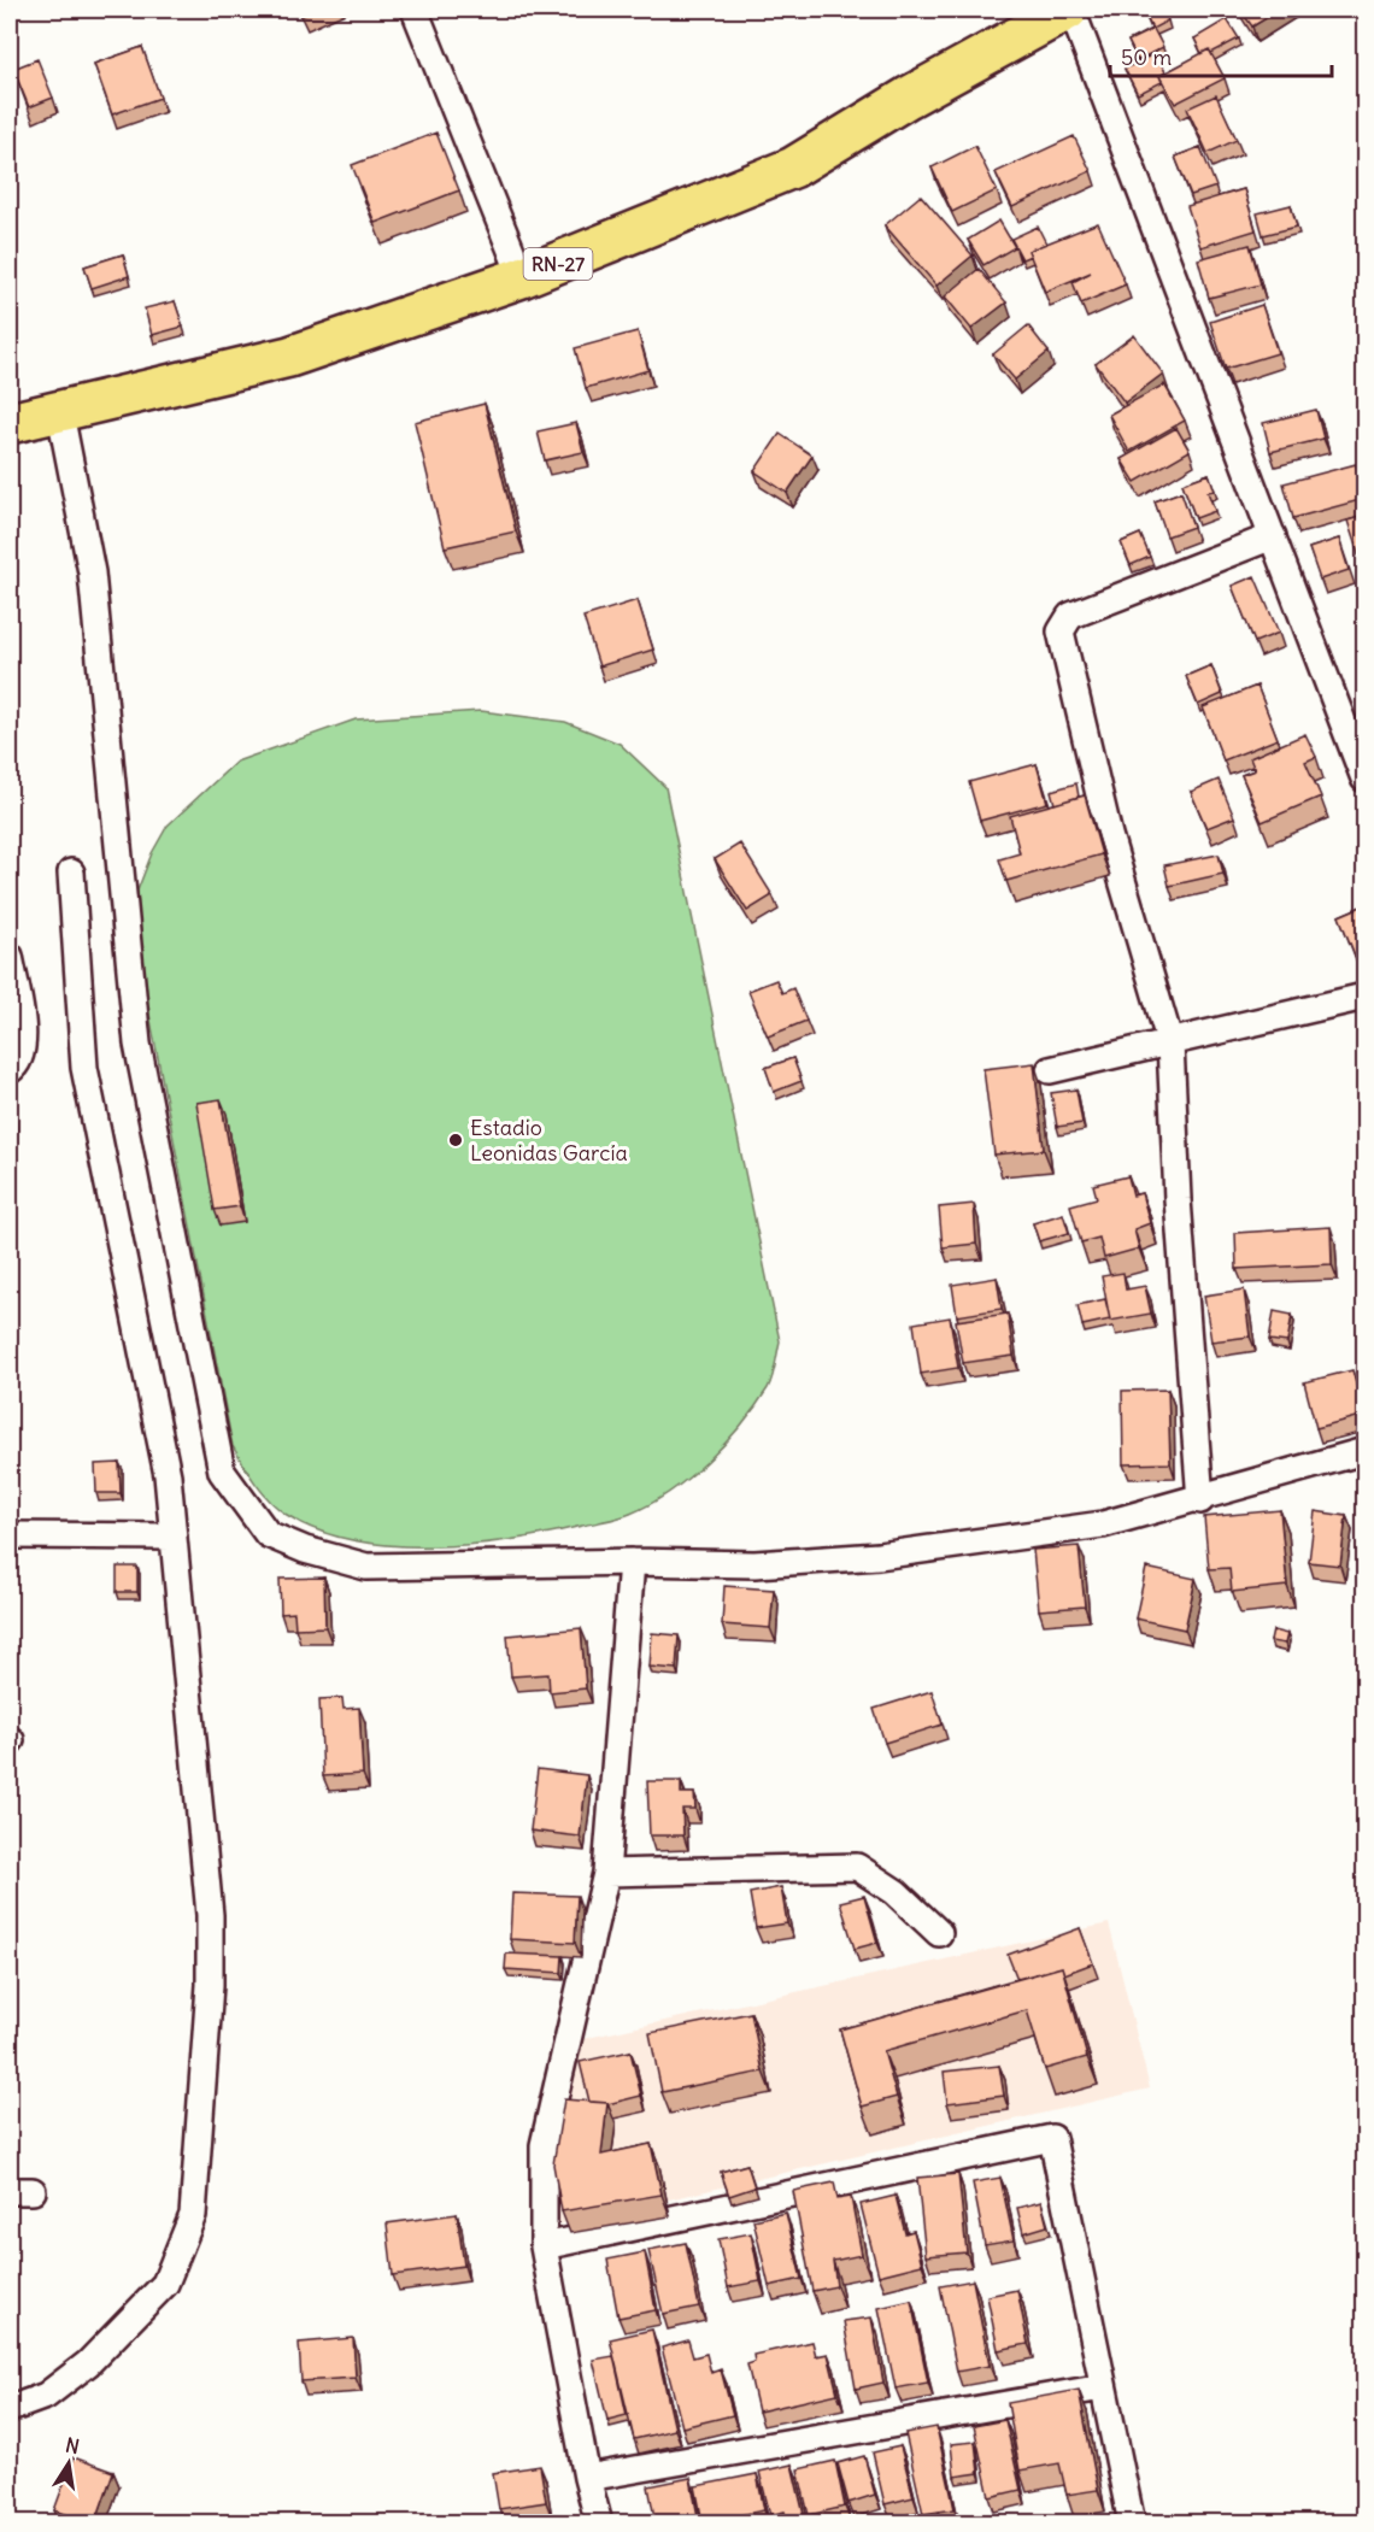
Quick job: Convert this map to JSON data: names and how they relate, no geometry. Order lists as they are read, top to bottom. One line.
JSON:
{"streets":{"main road":["RN-27"]},"places":["Estadio Leonidas García"],"scale_bar":"50 m","north":"top"}
